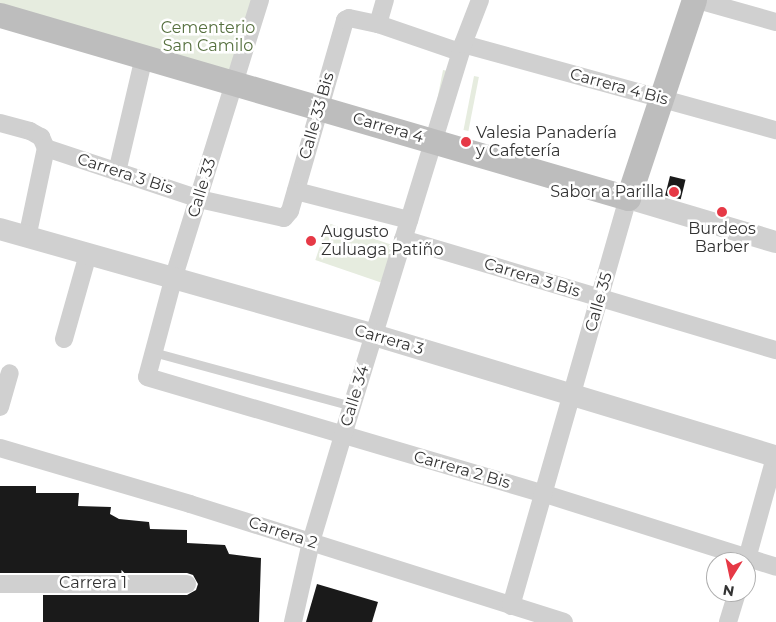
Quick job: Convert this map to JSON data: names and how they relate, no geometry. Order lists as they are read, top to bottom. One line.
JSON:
{"streets":{"main road":["Carrera 4","Calle 35"],"street":["Carrera 4 Bis","Calle 33 Bis","Carrera 3 Bis","Calle 33","Carrera 3","Calle 34","Carrera 2 Bis","Carrera 2","Carrera 1"]},"crossings":[["Carrera 4 Bis","Calle 35"],["Carrera 4 Bis","Calle 34"],["Calle 33 Bis","Carrera 4"],["Calle 33 Bis","Carrera 3 Bis"],["Carrera 4","Calle 33"],["Carrera 4","Calle 35"],["Carrera 4","Calle 34"],["Carrera 3 Bis","Calle 33"],["Carrera 3 Bis","Calle 35"],["Carrera 3 Bis","Calle 34"],["Calle 33","Carrera 3"],["Calle 33","Carrera 2 Bis"],["Calle 35","Carrera 3"],["Calle 35","Carrera 2 Bis"],["Calle 35","Carrera 2"],["Carrera 3","Calle 34"],["Calle 34","Carrera 2 Bis"],["Calle 34","Carrera 2"]],"parks":["Cementerio San Camilo"],"places":["Valesia Panadería y Cafetería","Sabor a Parilla","Burdeos Barber","Augusto Zuluaga Patiño"],"north":"bottom"}
